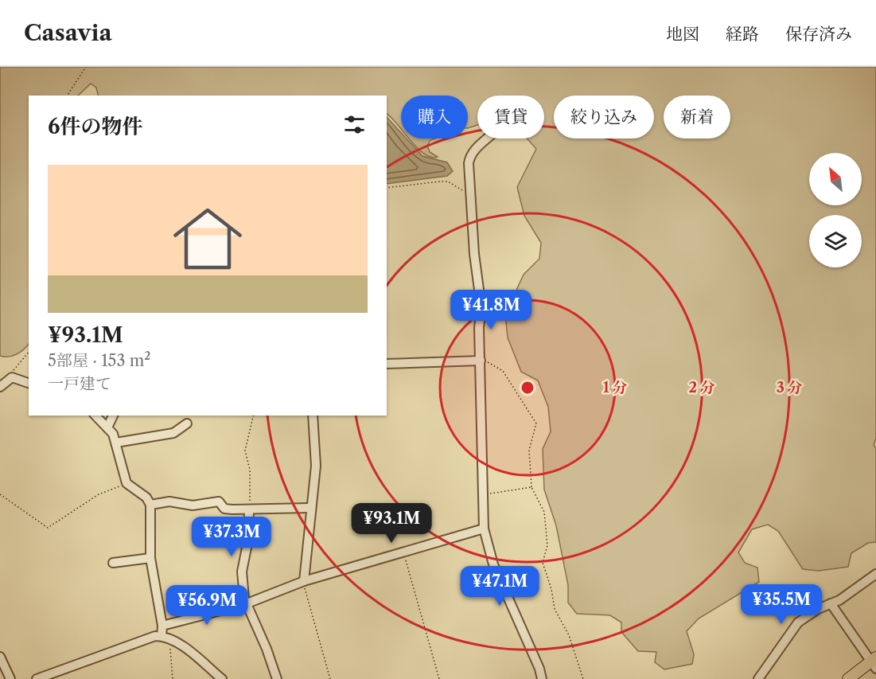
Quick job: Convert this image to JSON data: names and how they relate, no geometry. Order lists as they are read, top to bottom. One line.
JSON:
{"north":"top left","page":{"header":"Casavia","nav":["地図","経路","保存済み"],"chip":["購入","賃貸","絞り込み","新着"],"heading":"6件の物件","list":[{"name":"¥93.1M","note":"5部屋 · 153 m² · 一戸建て"}],"price":["¥41.8M","¥93.1M","¥37.3M","¥47.1M","¥35.5M","¥56.9M"]},"rings":["1 分","2 分","3 分"]}
